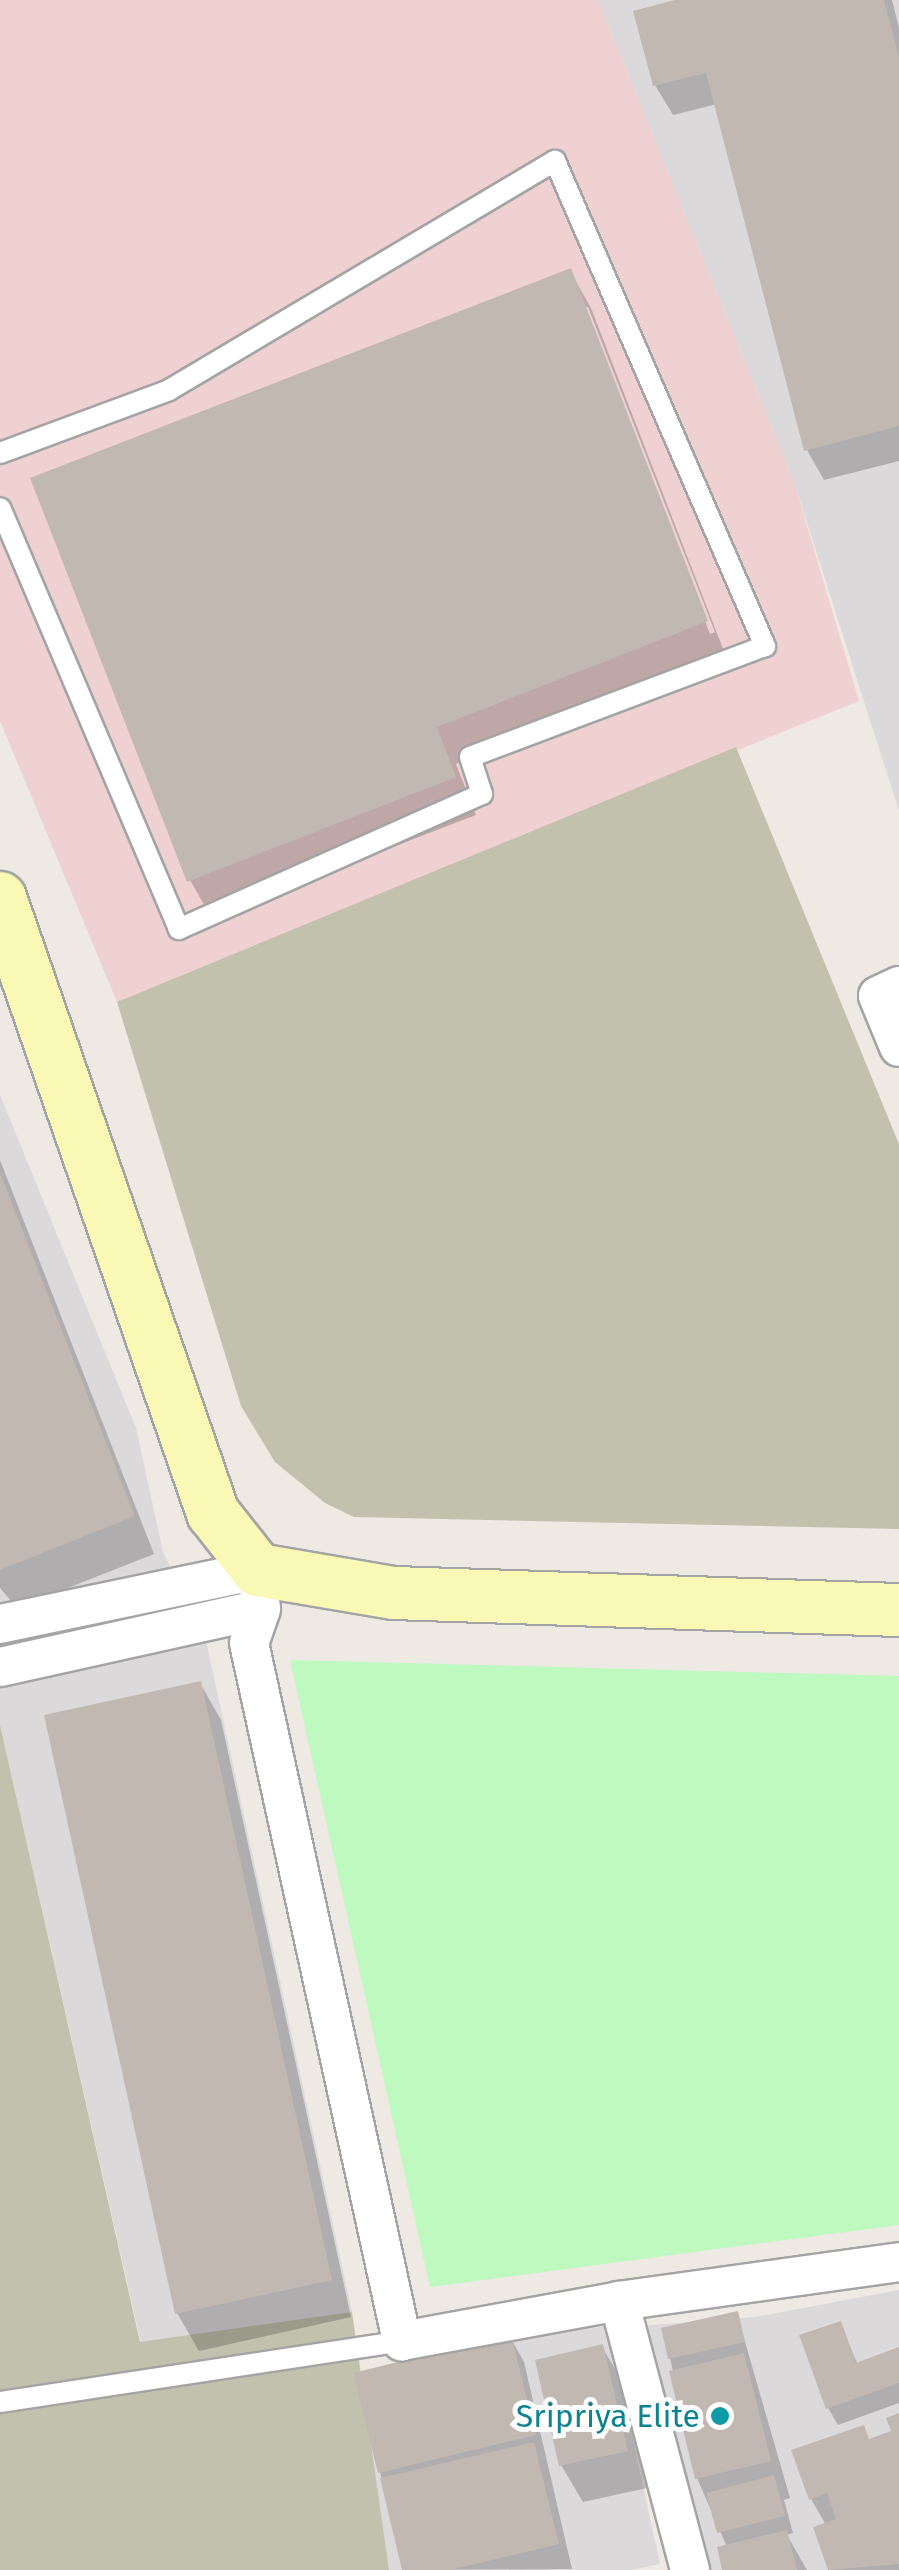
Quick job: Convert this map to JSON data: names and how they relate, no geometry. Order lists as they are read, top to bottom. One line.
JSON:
{"places":["Sripriya Elite"]}
